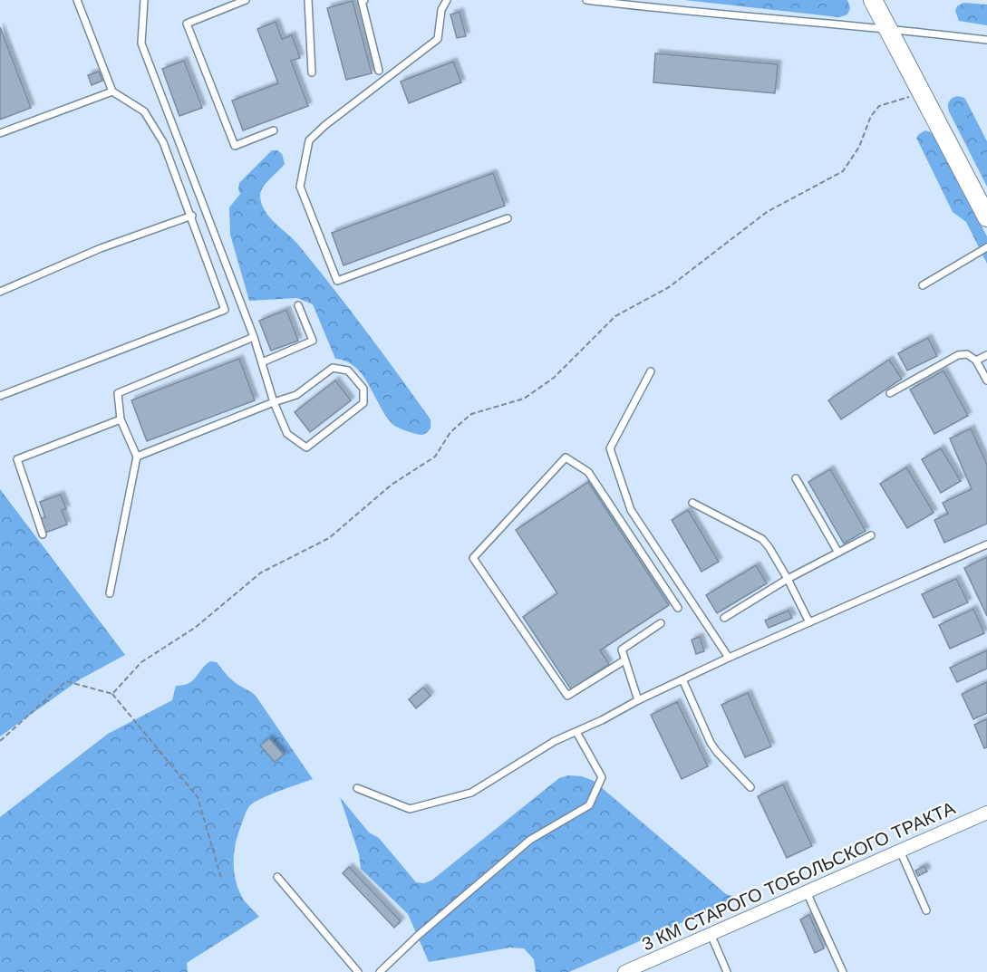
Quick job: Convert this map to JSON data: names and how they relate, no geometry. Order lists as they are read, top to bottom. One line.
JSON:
{"streets":{"street":["3 КМ СТАРОГО ТОБОЛЬСКОГО ТРАКТА"]}}
